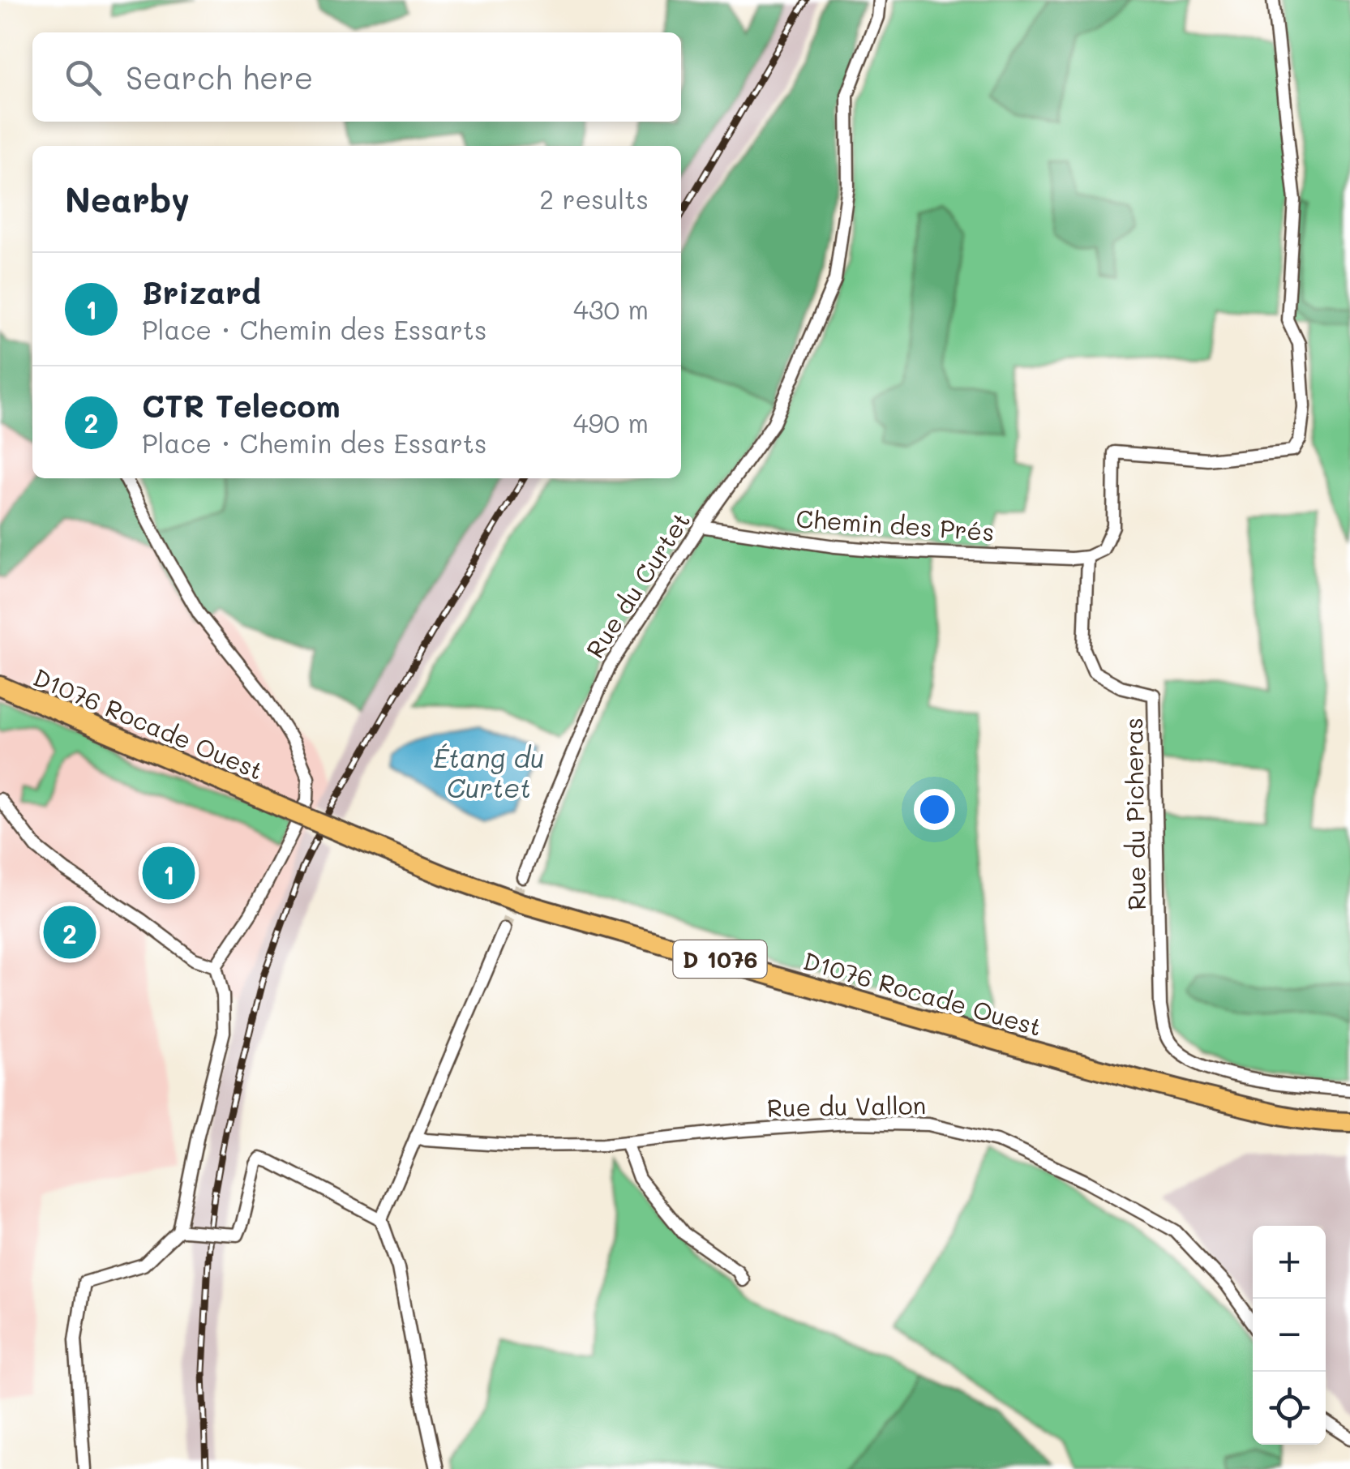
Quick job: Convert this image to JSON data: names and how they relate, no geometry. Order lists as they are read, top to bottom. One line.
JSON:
{"streets":{"main road":["D1076 Rocade Ouest","D 1076"],"street":["Chemin des Prés","Rue du Curtet","Rue du Picheras","Rue du Vallon"]},"crossings":[["Chemin des Prés","Rue du Curtet"],["Chemin des Prés","Rue du Picheras"],["D1076 Rocade Ouest","D 1076"]],"water":["Étang du Curtet"],"page":{"search":"Search here","heading":["Nearby","2 results"],"list":[{"mark":"1","name":"Brizard","note":"Place · Chemin des Essarts","value":"430 m"},{"mark":"2","name":"CTR Telecom","note":"Place · Chemin des Essarts","value":"490 m"}],"pins":["1","2"],"map_buttons":["+","−"]}}
